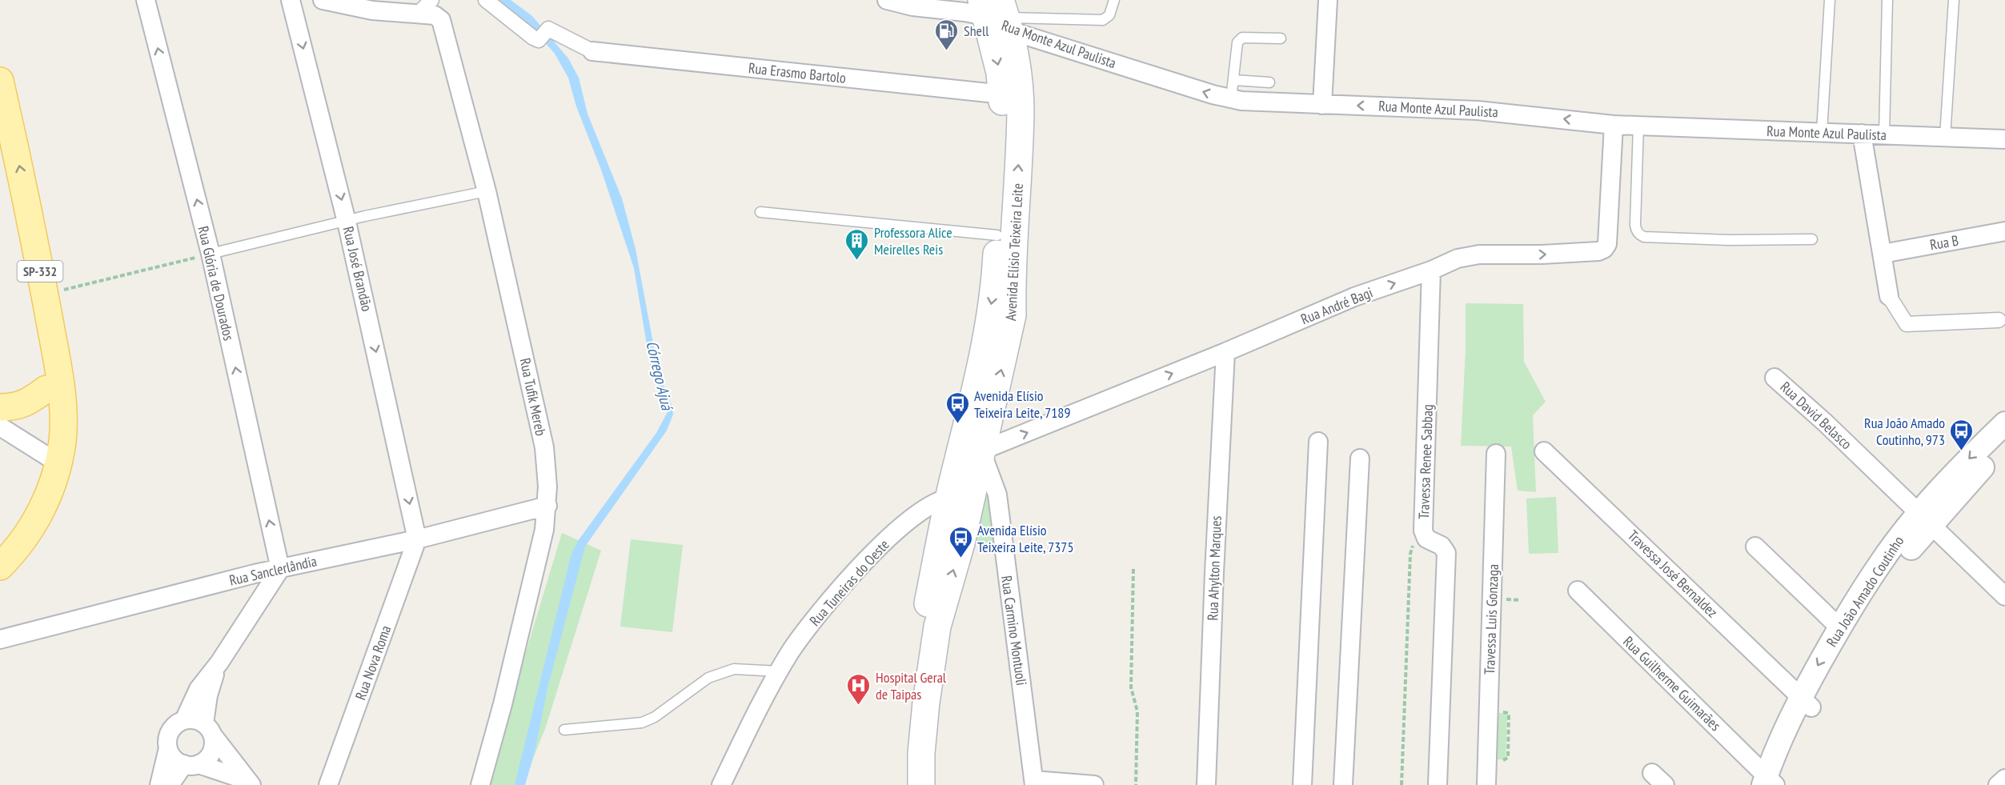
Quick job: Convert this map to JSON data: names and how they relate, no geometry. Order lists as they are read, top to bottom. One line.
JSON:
{"streets":{"main road":["Avenida Elísio Teixeira Leite","SP-332"],"street":["Rua Monte Azul Paulista","Rua Erasmo Bartolo","Rua B","Rua José Brandão","Rua Glória de Dourados","Rua André Bagi","Rua Tufik Mereb","Rua David Belasco","Travessa Renee Sabbag","Rua Ahylton Marques","Rua Sanclerlândia","Travessa José Bernaldez","Rua Tuneiras do Oeste","Rua João Amado Coutinho","Travessa Luis Gonzaga","Rua Carmino Montuoli","Rua Nova Roma","Rua Guilherme Guimarães"]},"crossings":[["Rua Monte Azul Paulista","Avenida Elísio Teixeira Leite"],["Rua Monte Azul Paulista","Rua André Bagi"],["Rua Erasmo Bartolo","Avenida Elísio Teixeira Leite"],["Avenida Elísio Teixeira Leite","Rua André Bagi"],["Avenida Elísio Teixeira Leite","Rua Tuneiras do Oeste"],["Avenida Elísio Teixeira Leite","Rua Carmino Montuoli"],["Rua José Brandão","Rua Sanclerlândia"],["Rua José Brandão","Rua Nova Roma"],["Rua Glória de Dourados","Rua Sanclerlândia"],["Rua André Bagi","Travessa Renee Sabbag"],["Rua André Bagi","Rua Ahylton Marques"],["Rua André Bagi","Rua Carmino Montuoli"],["Rua Tufik Mereb","Rua Sanclerlândia"],["Rua David Belasco","Rua João Amado Coutinho"],["Rua Sanclerlândia","Rua Nova Roma"],["Travessa José Bernaldez","Rua João Amado Coutinho"],["Rua João Amado Coutinho","Rua Guilherme Guimarães"]],"one_way":["Rua Monte Azul Paulista","Rua José Brandão","Rua Glória de Dourados","Rua André Bagi"],"water":["Córrego Ajuá"],"places":{"fuel station":["Shell"],"building":["Professora Alice Meirelles Reis"],"bus stop":["Avenida Elísio Teixeira Leite, 7189","Rua João Amado Coutinho, 973","Avenida Elísio Teixeira Leite, 7375"],"hospital":["Hospital Geral de Taipas"]}}
